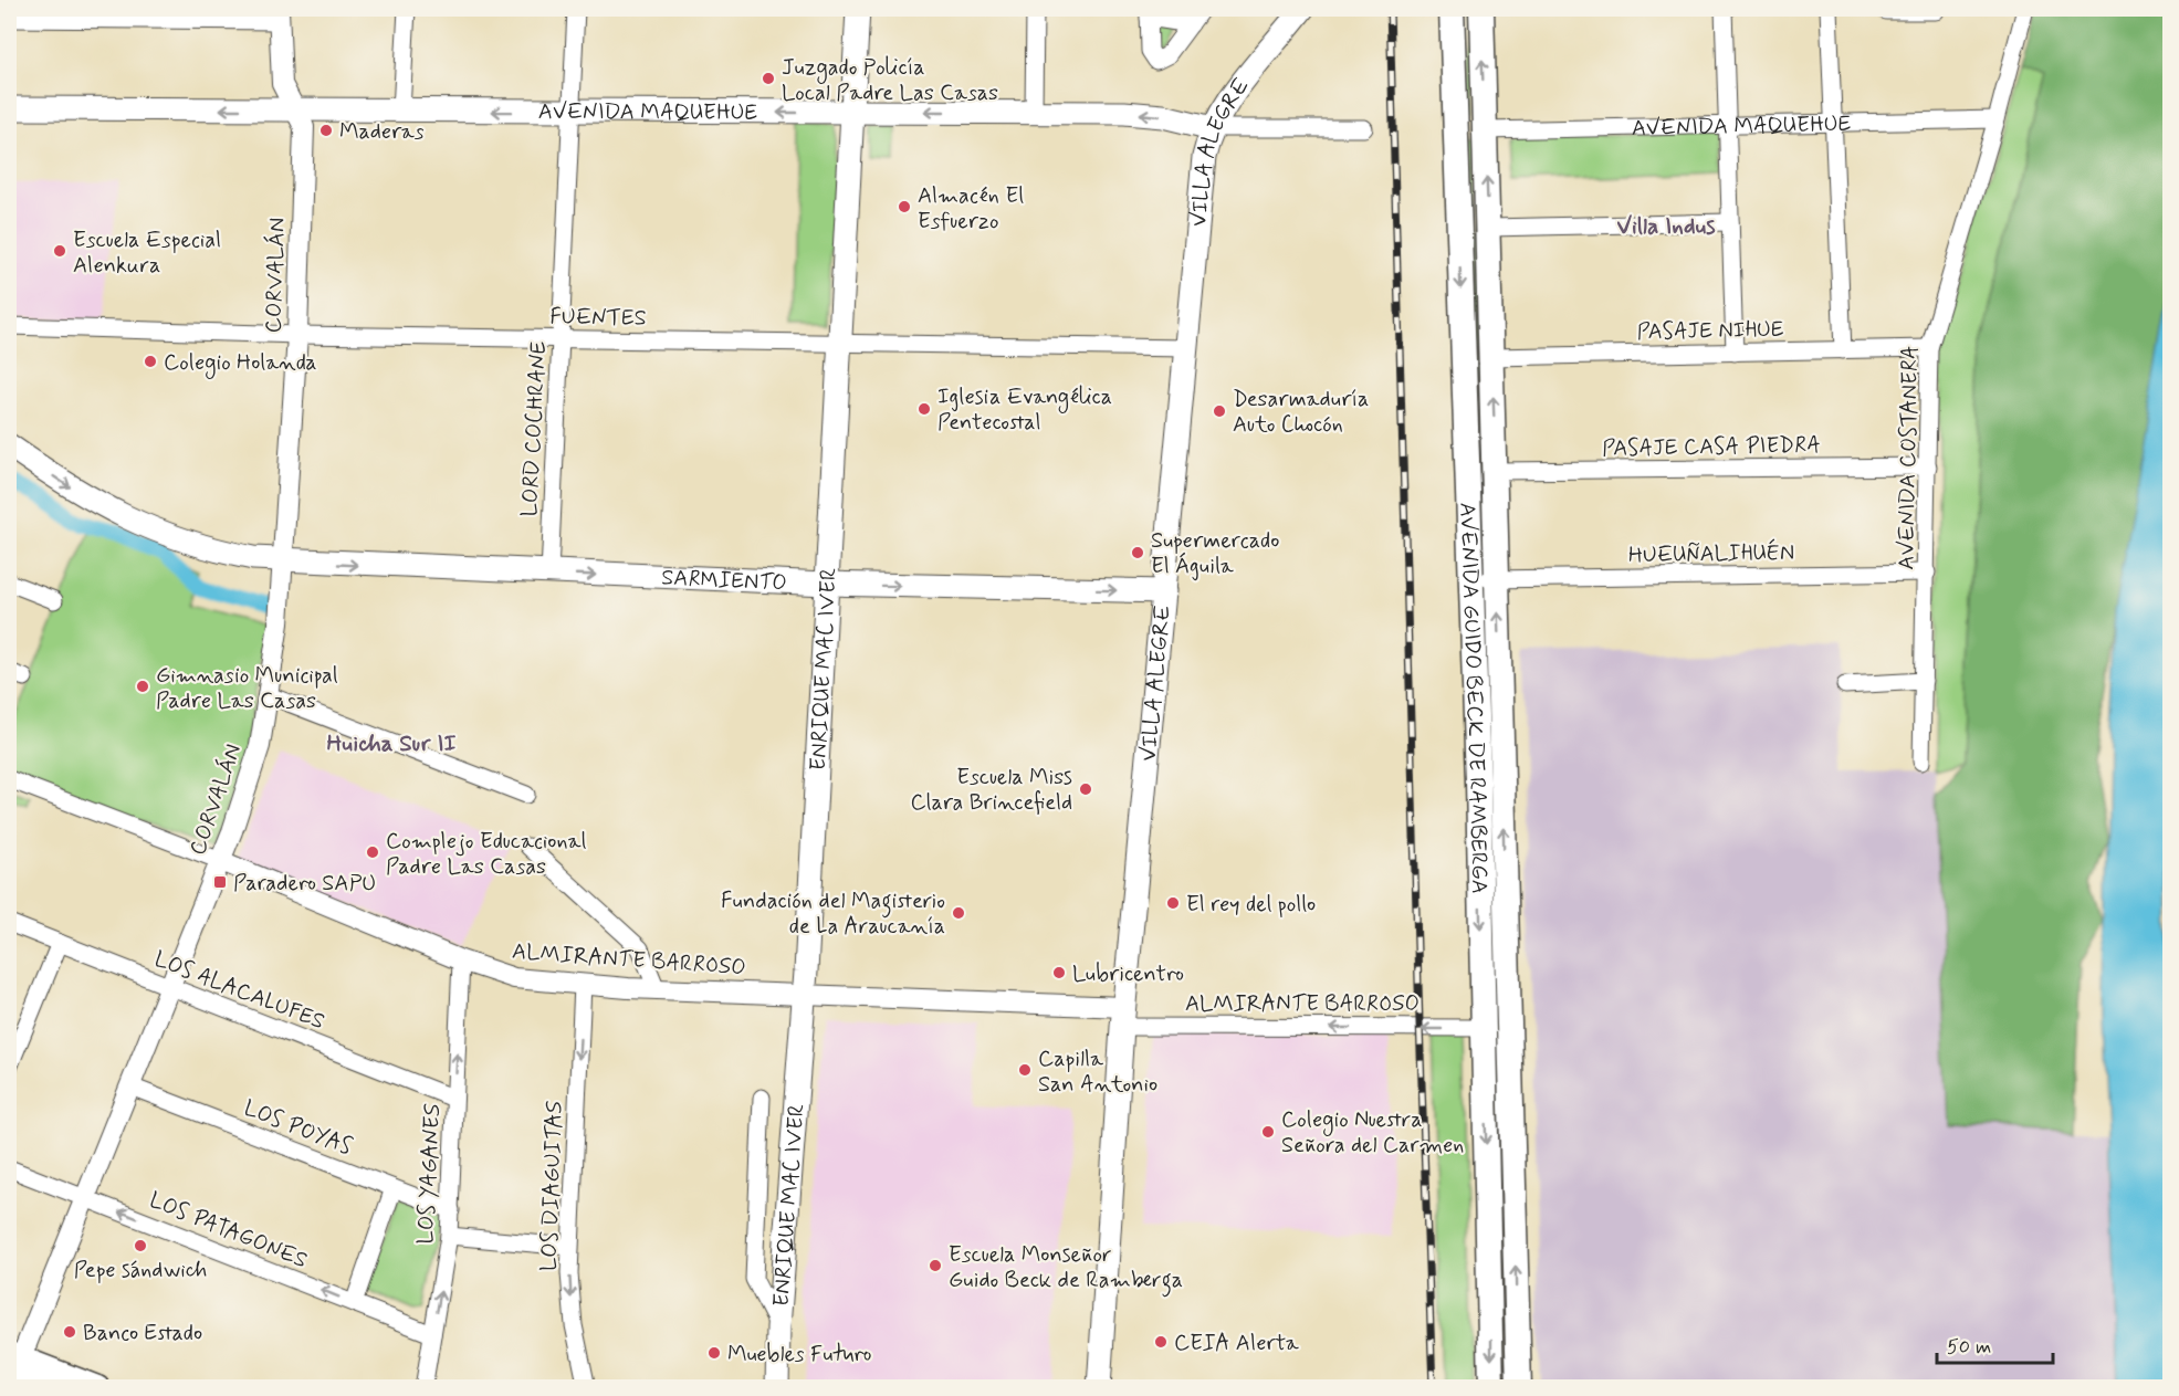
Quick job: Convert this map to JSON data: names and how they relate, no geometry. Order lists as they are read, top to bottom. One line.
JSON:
{"streets":{"main road":["AVENIDA MAQUEHUE","VILLA ALEGRE","SARMIENTO","ENRIQUE MAC IVER","AVENIDA GUIDO BECK DE RAMBERGA"],"street":["CORVALÁN","FUENTES","PASAJE NIHUE","LORD COCHRANE","PASAJE CASA PIEDRA","AVENIDA COSTANERA","HUEUÑALIHUÉN","ALMIRANTE BARROSO","LOS ALACALUFES","LOS POYAS","LOS YAGANES","LOS DIAGUITAS","LOS PATAGONES"]},"crossings":[["AVENIDA MAQUEHUE","VILLA ALEGRE"],["AVENIDA MAQUEHUE","CORVALÁN"],["AVENIDA MAQUEHUE","LORD COCHRANE"],["AVENIDA MAQUEHUE","AVENIDA COSTANERA"],["AVENIDA MAQUEHUE","ENRIQUE MAC IVER"],["AVENIDA MAQUEHUE","AVENIDA GUIDO BECK DE RAMBERGA"],["VILLA ALEGRE","FUENTES"],["VILLA ALEGRE","SARMIENTO"],["VILLA ALEGRE","ALMIRANTE BARROSO"],["CORVALÁN","FUENTES"],["CORVALÁN","SARMIENTO"],["CORVALÁN","ALMIRANTE BARROSO"],["CORVALÁN","LOS ALACALUFES"],["CORVALÁN","LOS POYAS"],["CORVALÁN","LOS PATAGONES"],["FUENTES","LORD COCHRANE"],["FUENTES","ENRIQUE MAC IVER"],["PASAJE NIHUE","AVENIDA COSTANERA"],["PASAJE NIHUE","AVENIDA GUIDO BECK DE RAMBERGA"],["LORD COCHRANE","SARMIENTO"],["PASAJE CASA PIEDRA","AVENIDA COSTANERA"],["PASAJE CASA PIEDRA","AVENIDA GUIDO BECK DE RAMBERGA"],["AVENIDA COSTANERA","HUEUÑALIHUÉN"],["HUEUÑALIHUÉN","AVENIDA GUIDO BECK DE RAMBERGA"],["SARMIENTO","ENRIQUE MAC IVER"],["ENRIQUE MAC IVER","ALMIRANTE BARROSO"],["AVENIDA GUIDO BECK DE RAMBERGA","ALMIRANTE BARROSO"],["ALMIRANTE BARROSO","LOS YAGANES"],["ALMIRANTE BARROSO","LOS DIAGUITAS"],["LOS ALACALUFES","LOS YAGANES"],["LOS POYAS","LOS YAGANES"],["LOS YAGANES","LOS PATAGONES"]],"one_way":["AVENIDA MAQUEHUE","SARMIENTO","LOS DIAGUITAS","LOS PATAGONES"],"districts":["Villa Indus","Huicha Sur II"],"places":{"other":["Juzgado Policía Local Padre Las Casas","Maderas","Almacén El Esfuerzo","Escuela Especial Alenkura","Colegio Holanda","Iglesia Evangélica Pentecostal","Desarmaduría Auto Chocón","Supermercado El Águila","Gimnasio Municipal Padre Las Casas","Escuela Miss Clara Brincefield","Complejo Educacional Padre Las Casas","El rey del pollo","Fundación del Magisterio de La Araucanía","Lubricentro","Capilla San Antonio","Colegio Nuestra Señora del Carmen","Pepe sándwich","Escuela Monseñor Guido Beck de Ramberga","Banco Estado","CEIA Alerta","Muebles Futuro"],"transit":["Paradero SAPU"]},"scale_bar":"50 m"}
